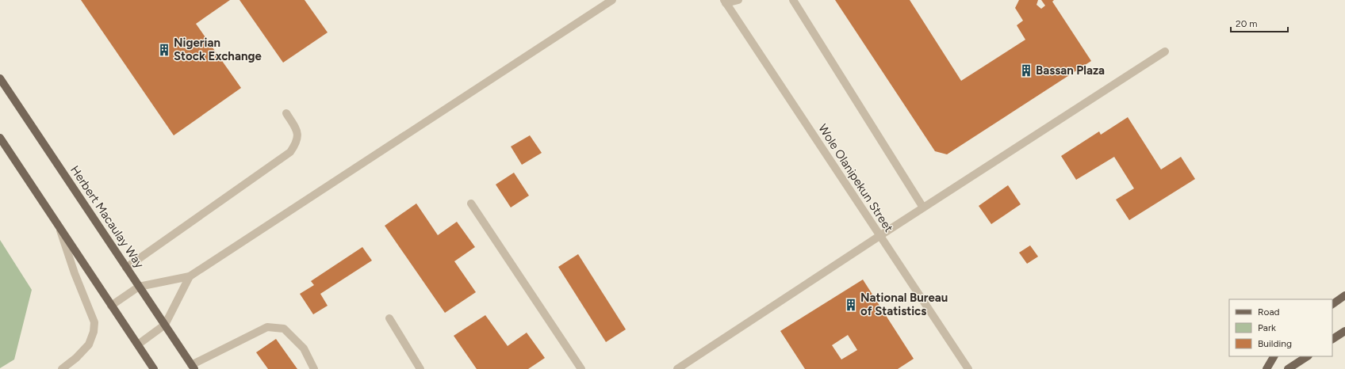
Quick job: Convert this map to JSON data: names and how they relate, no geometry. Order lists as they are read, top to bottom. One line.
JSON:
{"streets":{"main road":["Herbert Macaulay Way"],"street":["Wole Olanipekun Street"]},"places":{"building":["Nigerian Stock Exchange","Bassan Plaza","National Bureau of Statistics"]},"legend":["Road","Park","Building"],"scale_bar":"20 m"}
